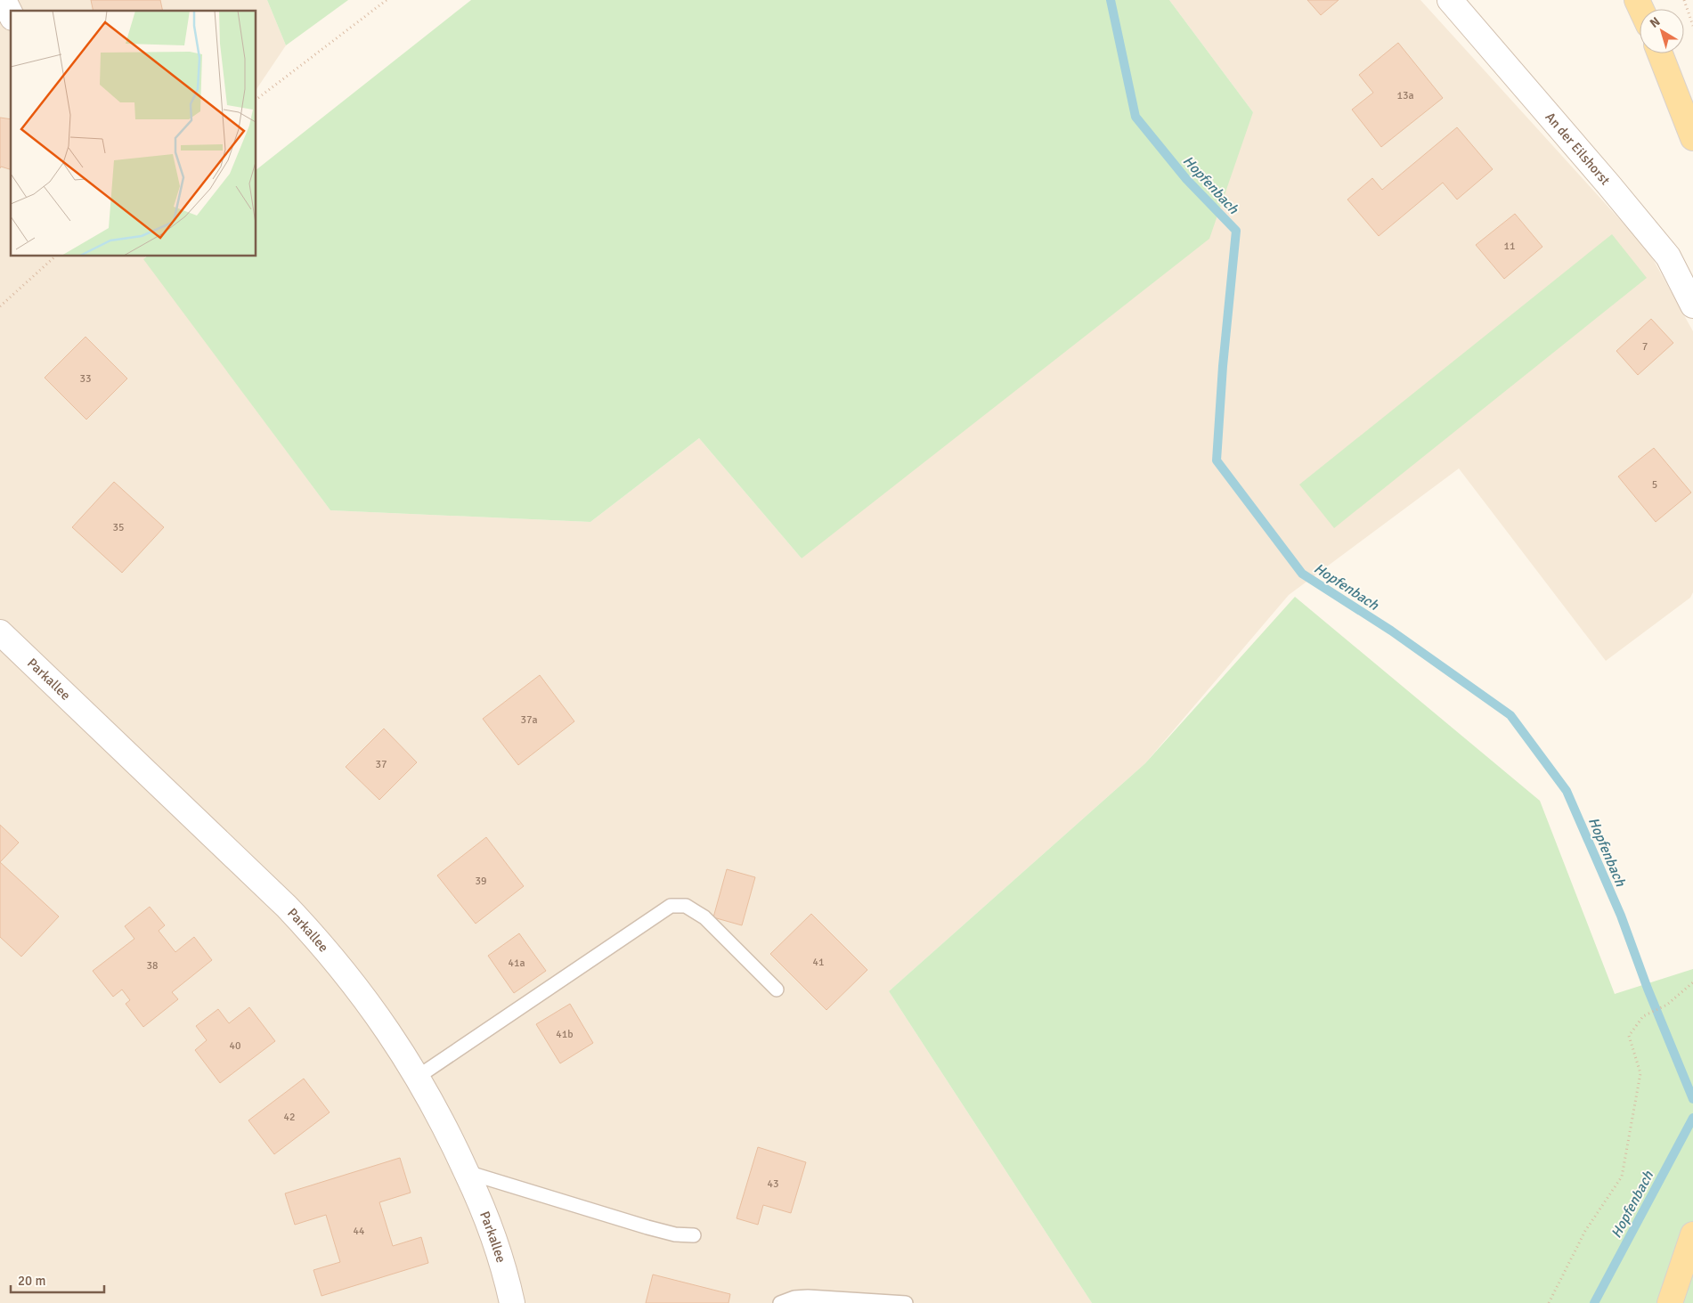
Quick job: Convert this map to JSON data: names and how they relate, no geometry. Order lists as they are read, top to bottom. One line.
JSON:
{"streets":{"street":["An der Eilshorst","Parkallee"]},"water":["Hopfenbach"],"house_numbers":["13a","11","7","33","5","35","37a","37","39","41","41a","38","41b","40","42","43","44"],"scale_bar":"20 m","north":"top left"}
